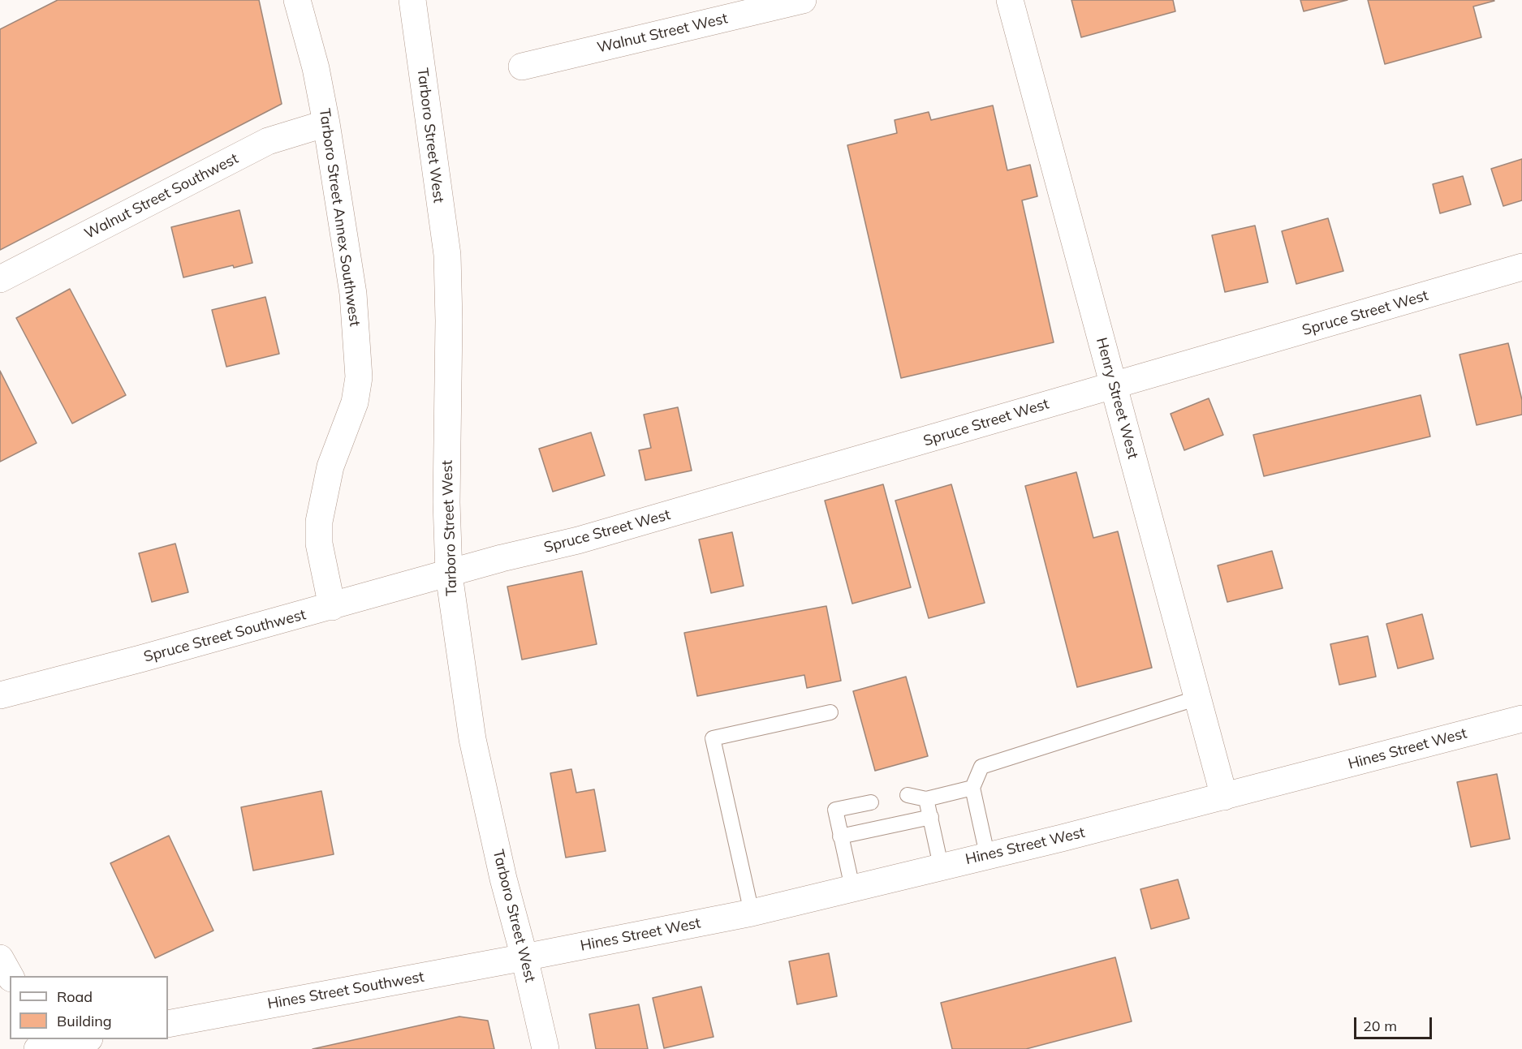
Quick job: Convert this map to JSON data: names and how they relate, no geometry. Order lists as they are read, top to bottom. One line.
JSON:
{"streets":{"street":["Walnut Street West","Tarboro Street West","Walnut Street Southwest","Tarboro Street Annex Southwest","Spruce Street West","Henry Street West","Spruce Street Southwest","Hines Street West","Hines Street Southwest"]},"crossings":[["Tarboro Street West","Spruce Street West"],["Tarboro Street West","Spruce Street Southwest"],["Tarboro Street West","Hines Street West"],["Tarboro Street West","Hines Street Southwest"],["Walnut Street Southwest","Tarboro Street Annex Southwest"],["Tarboro Street Annex Southwest","Spruce Street Southwest"],["Spruce Street West","Henry Street West"],["Spruce Street West","Spruce Street Southwest"],["Henry Street West","Hines Street West"],["Hines Street West","Hines Street Southwest"]],"legend":["Road","Building"],"scale_bar":"20 m"}
